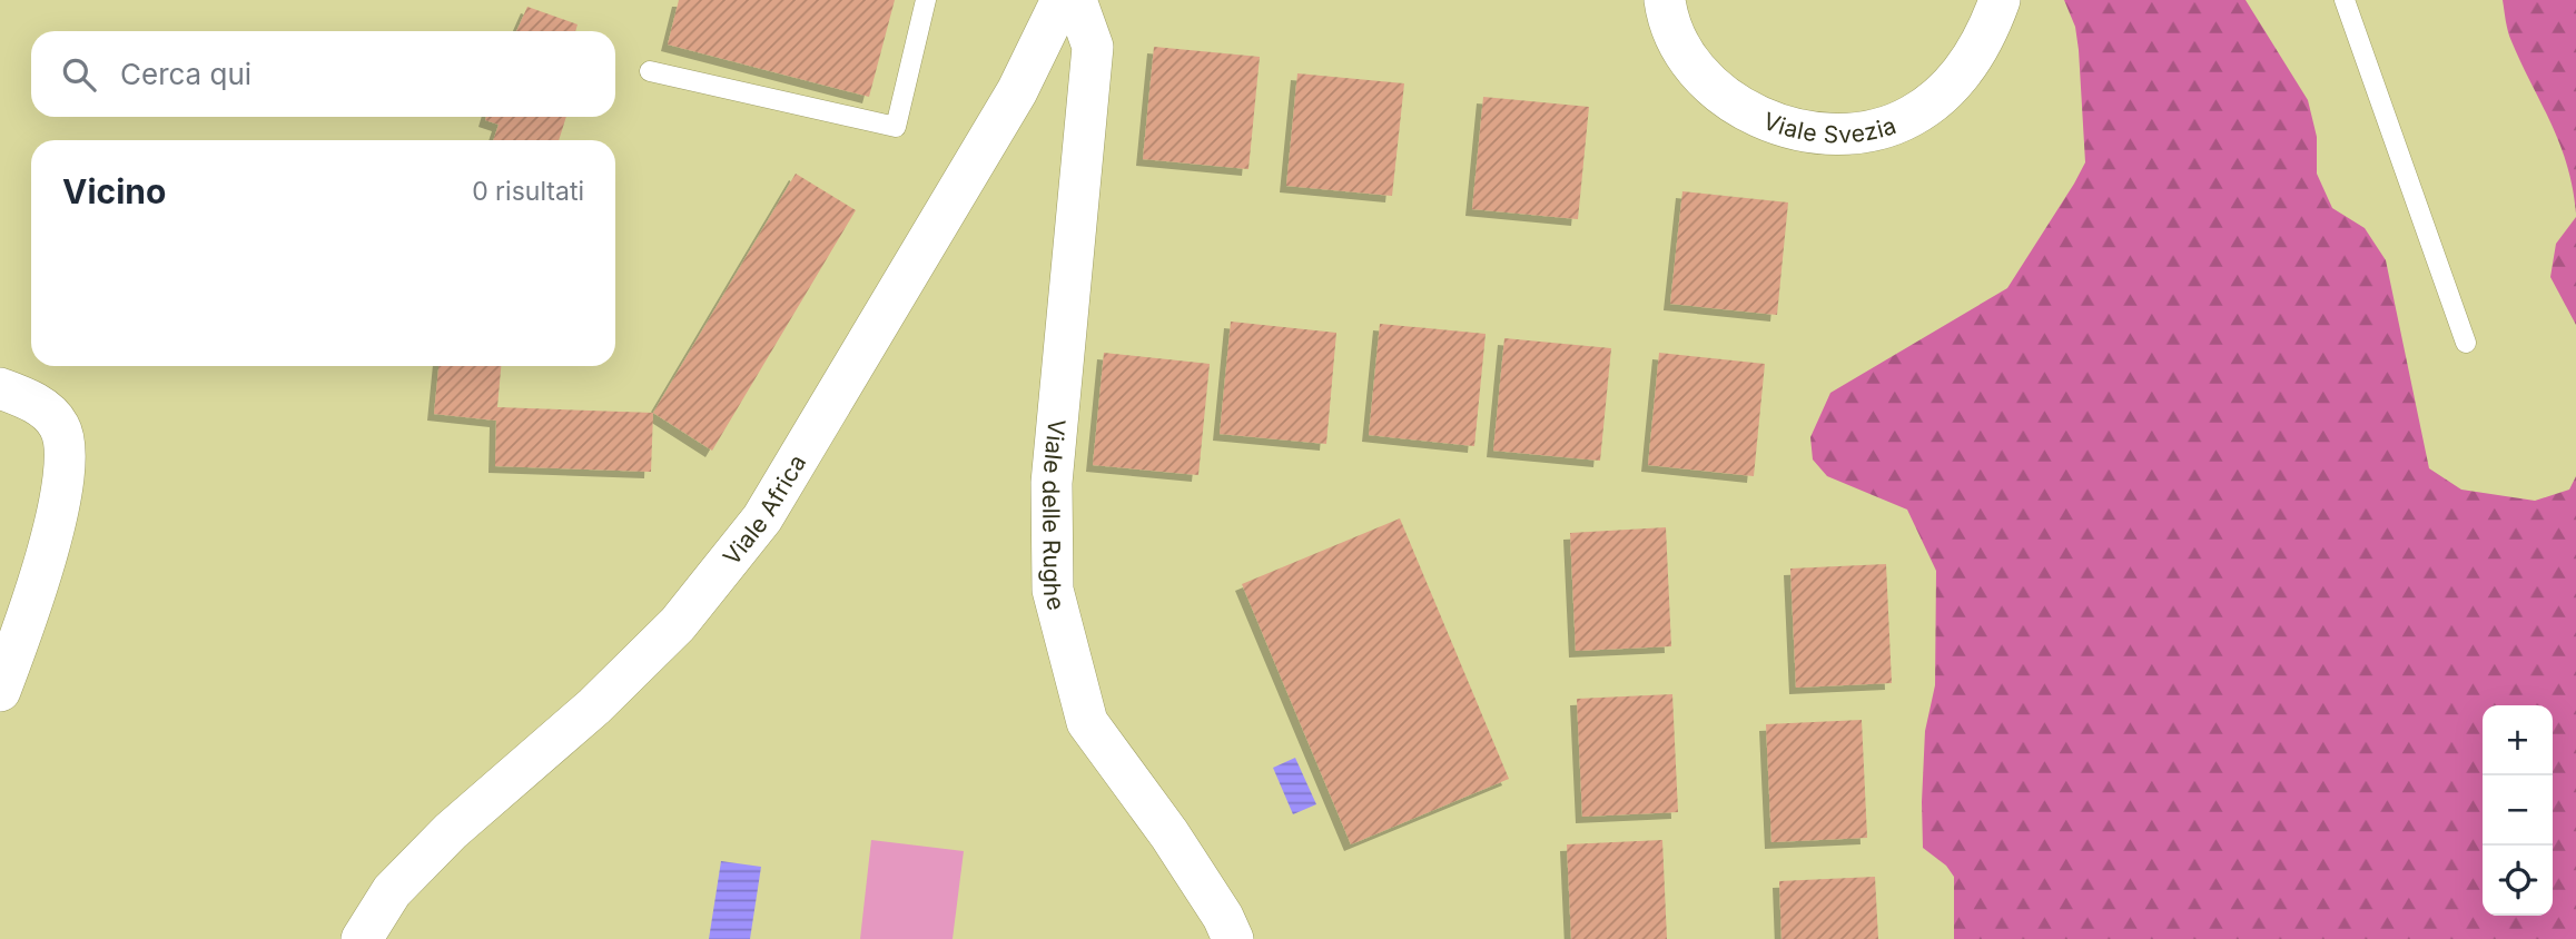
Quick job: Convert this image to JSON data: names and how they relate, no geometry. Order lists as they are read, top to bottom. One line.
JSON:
{"streets":{"street":["Viale Svezia","Viale Africa","Viale delle Rughe"]},"page":{"search":"Cerca qui","heading":["Vicino","0 risultati"],"map_buttons":["+","−"]}}
